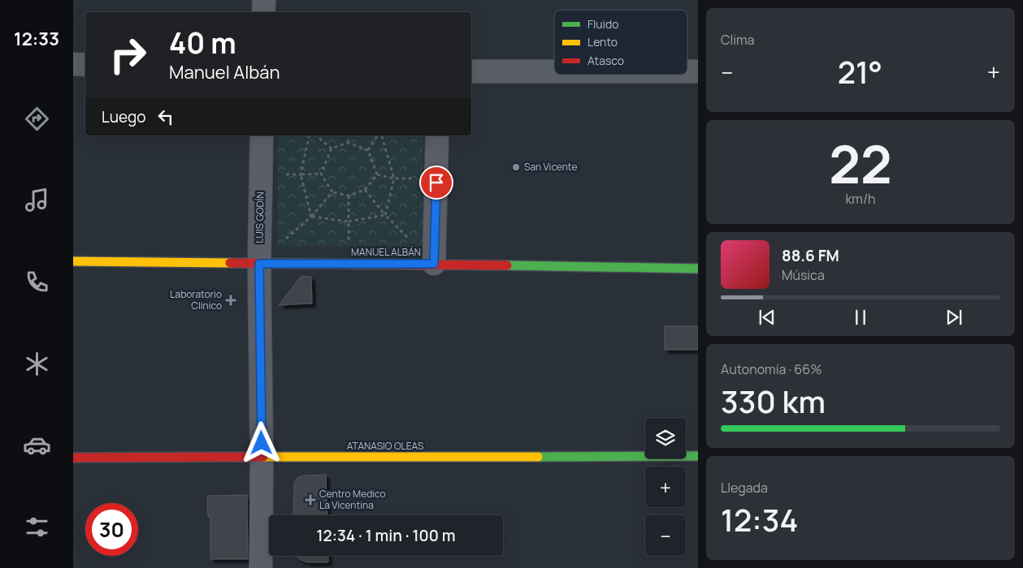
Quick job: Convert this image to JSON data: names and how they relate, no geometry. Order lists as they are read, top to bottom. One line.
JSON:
{"streets":{"street":["LUIS GODÍN","MANUEL ALBÁN","ATANASIO OLEAS"]},"crossings":[["LUIS GODÍN","MANUEL ALBÁN"],["LUIS GODÍN","ATANASIO OLEAS"]],"places":{"other":["San Vicente"],"health":["Laboratorio Clinico","Centro Medico La Vicentina"]},"legend":["Fluido","Lento","Atasco"],"page":{"tabs":"12:33","tile":["Clima",["22","km/h"],["Autonomía · 66%","330 km"],["Llegada","12:34"]],"turn":["40 m","Manuel Albán"],"heat":["−","21°","+"],"then":"Luego","song":["88.6 FM","Música"],"map_buttons":["+","−"],"limit":"30","trip":"12:34 · 1 min · 100 m"}}
